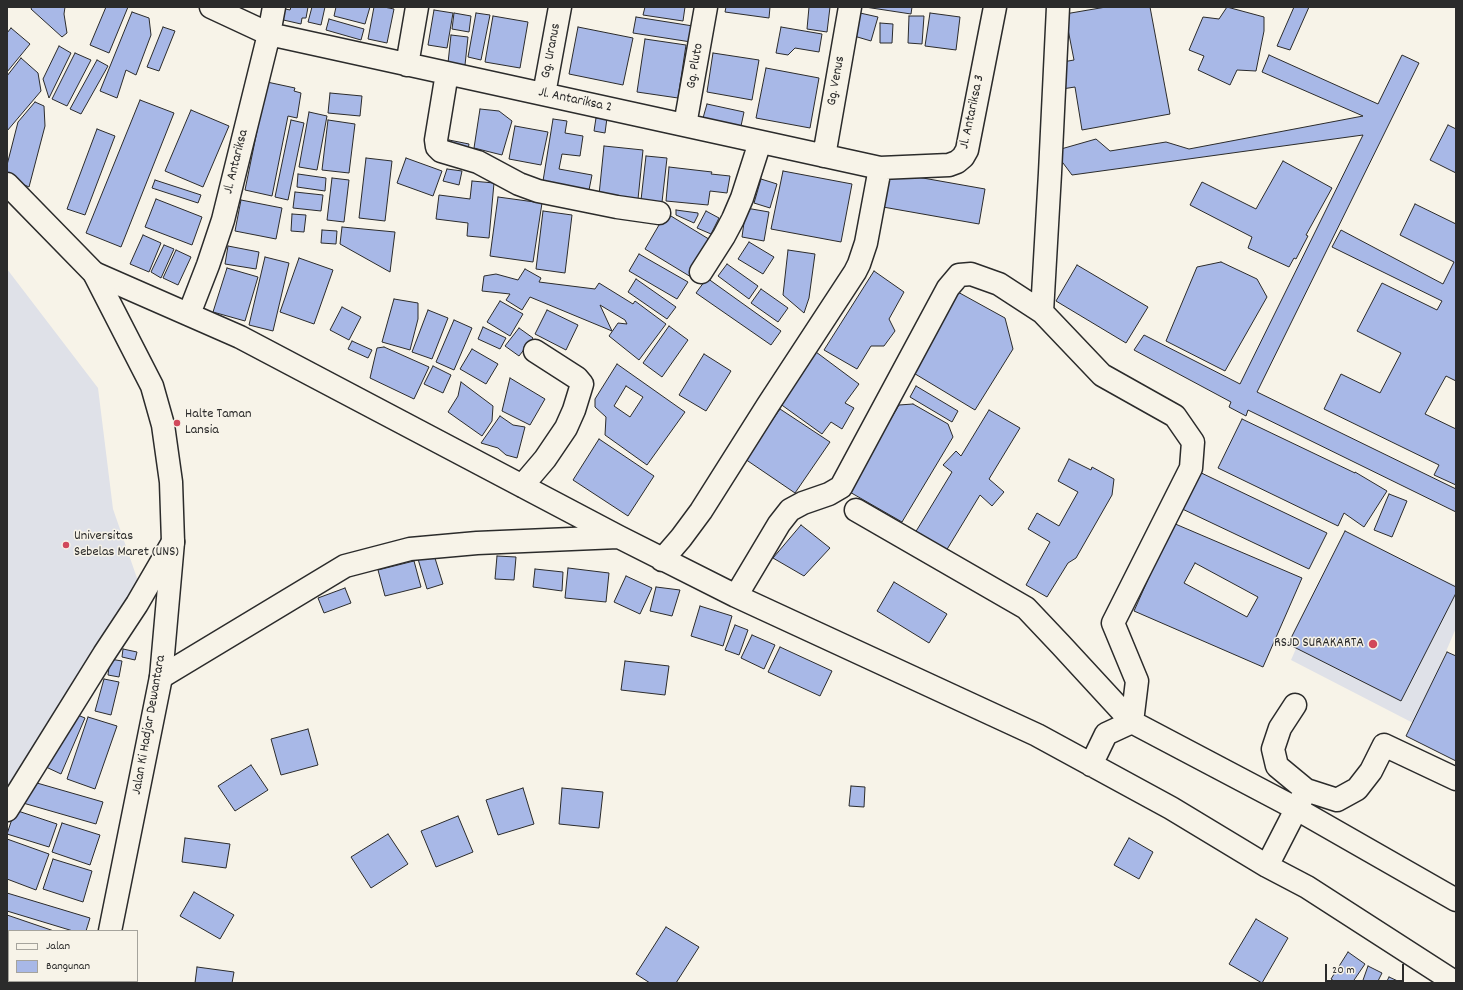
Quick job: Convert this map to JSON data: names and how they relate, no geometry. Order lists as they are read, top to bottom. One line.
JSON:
{"streets":{"street":["Gg. Uranus","Gg. Pluto","Gg. Venus","Jl. Antariksa 2","Jl. Antariksa 3","Jl. Antariksa","Jalan Ki Hadjar Dewantara"]},"crossings":[["Gg. Uranus","Jl. Antariksa 2"],["Gg. Pluto","Jl. Antariksa 2"],["Gg. Venus","Jl. Antariksa 2"],["Jl. Antariksa 2","Jl. Antariksa 3"],["Jl. Antariksa 2","Jl. Antariksa"]],"places":["Halte Taman Lansia","Universitas Sebelas Maret (UNS)","RSJD SURAKARTA"],"legend":["Jalan","Bangunan"],"scale_bar":"20 m"}
